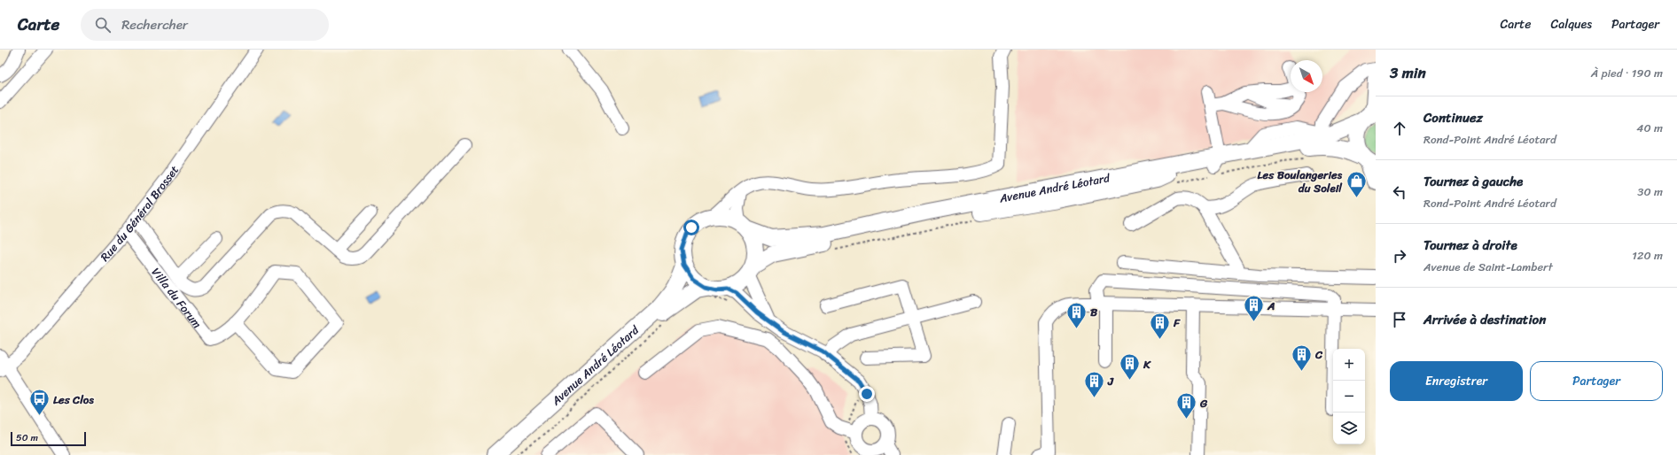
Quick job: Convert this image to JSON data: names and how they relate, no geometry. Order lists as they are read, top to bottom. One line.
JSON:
{"streets":{"main road":["Avenue André Léotard"],"street":["Rue du Général Brosset","Villa du Forum"]},"crossings":[["Rue du Général Brosset","Villa du Forum"]],"places":{"shop":["Les Boulangeries du Soleil"],"building":["A","B","F","C","K","J","G"],"bus stop":["Les Clos"]},"scale_bar":"50 m","north":"bottom right","page":{"header":"Carte","search":"Rechercher","nav":["Carte","Calques","Partager"],"heading":["3 min","À pied · 190 m"],"list":[["Continuez","Rond-Point André Léotard","40 m"],["Tournez à gauche","Rond-Point André Léotard","30 m"],["Tournez à droite","Avenue de Saint-Lambert","120 m"],"Arrivée à destination"],"map_buttons":["+","−"],"buttons":["Enregistrer","Partager"],"scale":"50 m"}}
